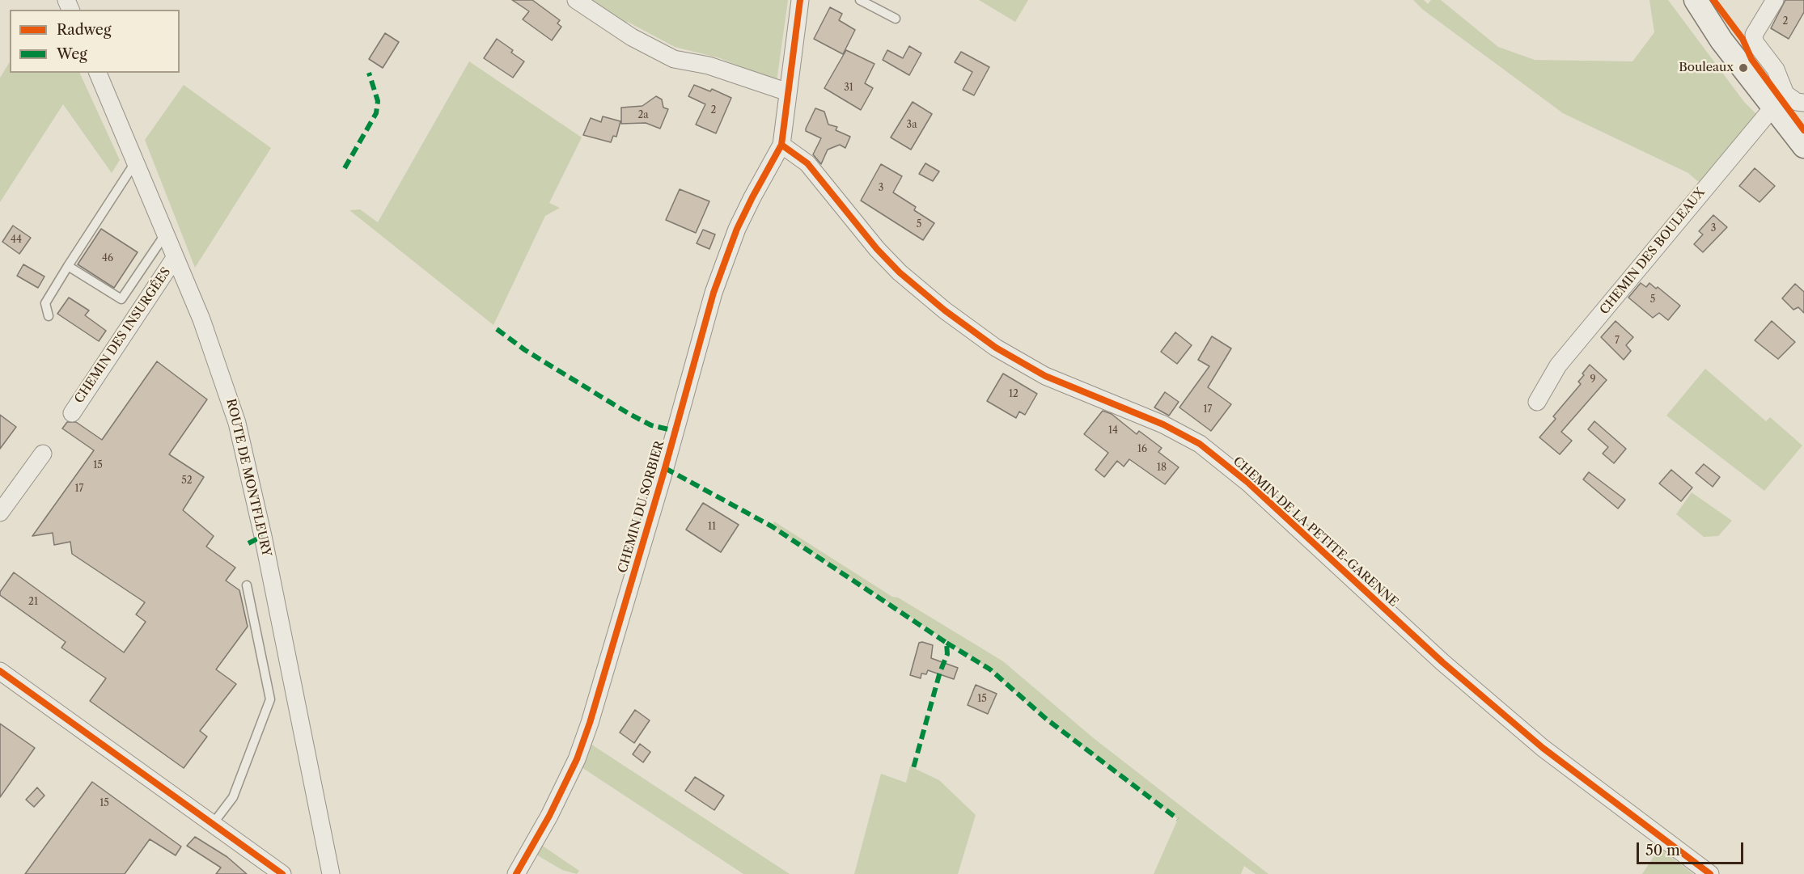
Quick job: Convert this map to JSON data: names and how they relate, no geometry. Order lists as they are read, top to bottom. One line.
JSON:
{"streets":{"street":["CHEMIN DES BOULEAUX","CHEMIN DES INSURGÉES","ROUTE DE MONTFLEURY","CHEMIN DU SORBIER","CHEMIN DE LA PETITE-GARENNE"]},"crossings":[["CHEMIN DES INSURGÉES","ROUTE DE MONTFLEURY"],["CHEMIN DU SORBIER","CHEMIN DE LA PETITE-GARENNE"]],"places":["Bouleaux"],"house_numbers":["2","31","2","2a","3a","3","5","3","44","46","5","7","9","12","17","14","16","15","18","52","17","11","21","15","15"],"legend":["Radweg","Weg"],"scale_bar":"50 m"}
